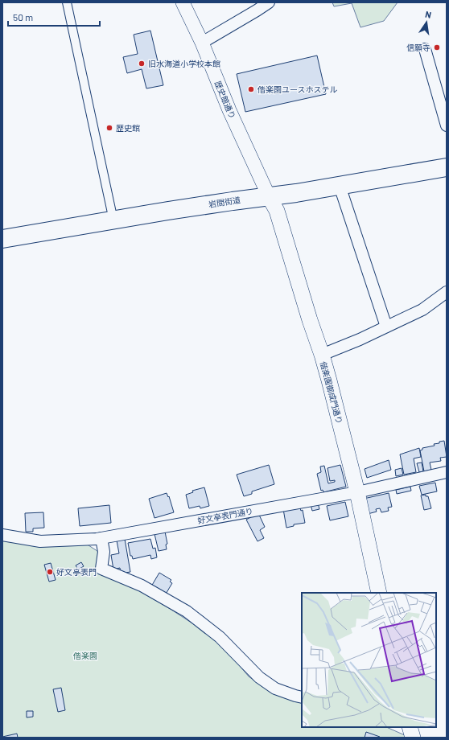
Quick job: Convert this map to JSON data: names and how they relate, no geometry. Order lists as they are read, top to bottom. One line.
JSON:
{"streets":{"main road":["岩間街道","偕楽園御成門通り"],"street":["歴史館通り","好文亭表門通り"]},"crossings":[["歴史館通り","岩間街道"],["歴史館通り","偕楽園御成門通り"],["岩間街道","偕楽園御成門通り"],["偕楽園御成門通り","好文亭表門通り"]],"parks":["偕楽園"],"places":["信願寺","旧水海道小学校本館","偕楽園ユースホステル","歴史館","好文亭表門"],"scale_bar":"50 m","north":"top"}
